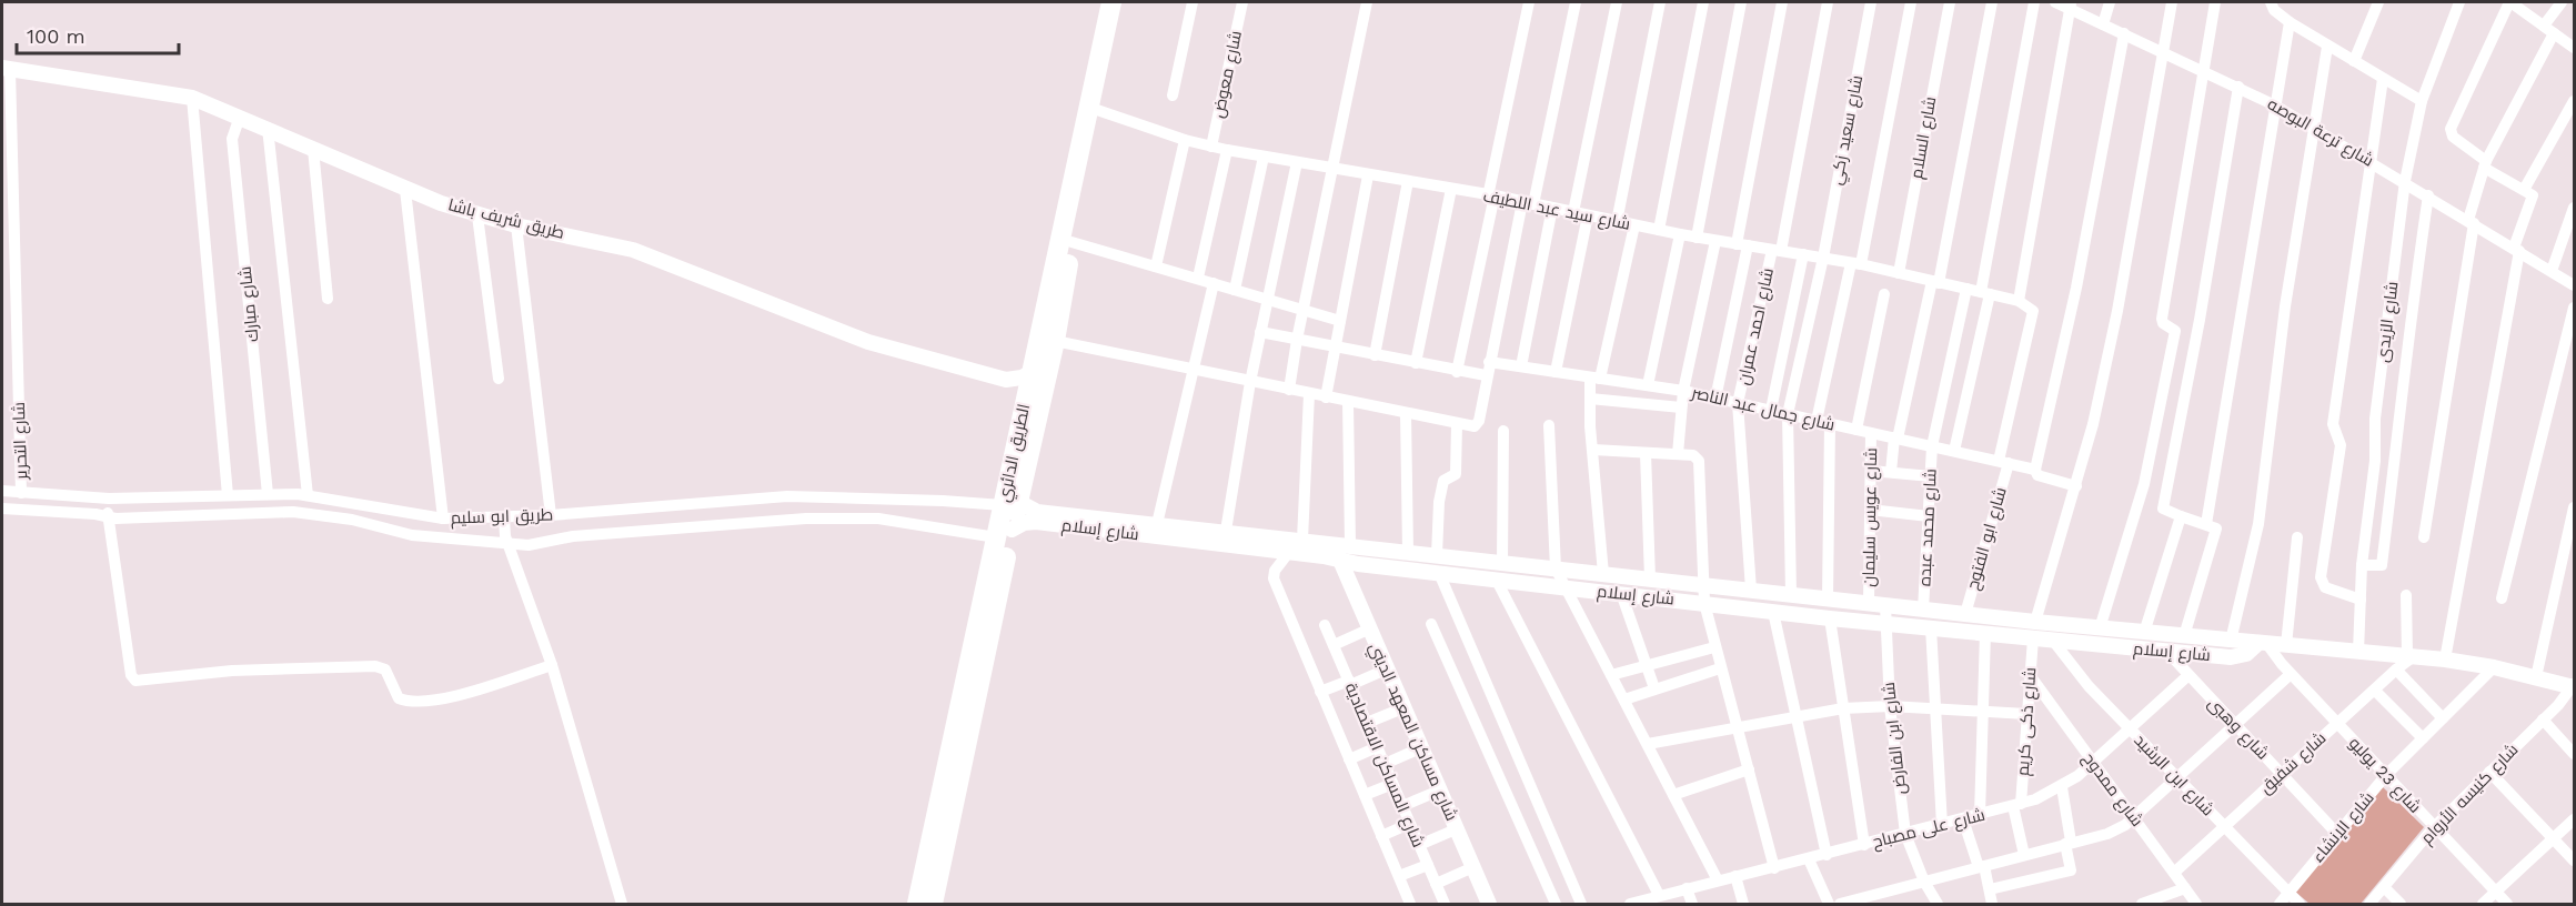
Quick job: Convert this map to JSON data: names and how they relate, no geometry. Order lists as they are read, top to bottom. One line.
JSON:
{"streets":{"highway":["الطريق الدائري"],"street":["شارع معوض","شارع سعيد زكي","شارع ترعة البوصه","شارع السلام","شارع سيد عبد اللطيف","طريق شريف باشا","شارع مبارك","شارع الزيدى","شارع احمد عمران","شارع جمال عبد الناصر","شارع التحرير","طريق ابو سليم","شارع عويس سليمان","شارع محمد عبده","شارع إسلام","شارع ابو الفتوح","شارع ذكى كريم","شارع وهبى","شارع مساكن المعهد الديني","شارع ابن الفارض","شارع شفيق","شارع المساكن الاقتصادية","شارع ابن الرشيد","شارع 23 يوليو","شارع ممدوح","شارع كنيسه الأروام","شارع الإنشاء","شارع على مصباح"]},"crossings":[["شارع معوض","شارع سيد عبد اللطيف"],["شارع سعيد زكي","شارع سيد عبد اللطيف"],["شارع سعيد زكي","شارع جمال عبد الناصر"],["شارع سعيد زكي","شارع إسلام"],["شارع ترعة البوصه","شارع الزيدى"],["شارع السلام","شارع سيد عبد اللطيف"],["شارع سيد عبد اللطيف","شارع احمد عمران"],["شارع سيد عبد اللطيف","الطريق الدائري"],["شارع سيد عبد اللطيف","شارع محمد عبده"],["شارع سيد عبد اللطيف","شارع ابو الفتوح"],["طريق شريف باشا","شارع مبارك"],["طريق شريف باشا","شارع التحرير"],["طريق شريف باشا","الطريق الدائري"],["شارع مبارك","طريق ابو سليم"],["شارع الزيدى","شارع إسلام"],["شارع احمد عمران","شارع جمال عبد الناصر"],["شارع احمد عمران","شارع إسلام"],["شارع جمال عبد الناصر","شارع عويس سليمان"],["شارع جمال عبد الناصر","شارع محمد عبده"],["شارع جمال عبد الناصر","شارع ابو الفتوح"],["شارع التحرير","طريق ابو سليم"],["الطريق الدائري","طريق ابو سليم"],["الطريق الدائري","شارع إسلام"],["طريق ابو سليم","شارع إسلام"],["شارع عويس سليمان","شارع إسلام"],["شارع محمد عبده","شارع إسلام"],["شارع إسلام","شارع ابو الفتوح"],["شارع إسلام","شارع ذكى كريم"],["شارع إسلام","شارع وهبى"],["شارع إسلام","شارع مساكن المعهد الديني"],["شارع إسلام","شارع ابن الفارض"],["شارع إسلام","شارع شفيق"],["شارع إسلام","شارع ابن الرشيد"],["شارع إسلام","شارع 23 يوليو"],["شارع إسلام","شارع كنيسه الأروام"],["شارع إسلام","شارع الإنشاء"],["شارع ذكى كريم","شارع ممدوح"],["شارع ذكى كريم","شارع على مصباح"],["شارع وهبى","شارع شفيق"],["شارع وهبى","شارع الإنشاء"],["شارع وهبى","شارع على مصباح"],["شارع ابن الفارض","شارع على مصباح"],["شارع شفيق","شارع ابن الرشيد"],["شارع شفيق","شارع 23 يوليو"],["شارع شفيق","شارع ممدوح"],["شارع ابن الرشيد","شارع الإنشاء"],["شارع ابن الرشيد","شارع على مصباح"],["شارع 23 يوليو","شارع كنيسه الأروام"],["شارع 23 يوليو","شارع الإنشاء"],["شارع ممدوح","شارع على مصباح"]],"scale_bar":"100 m"}
